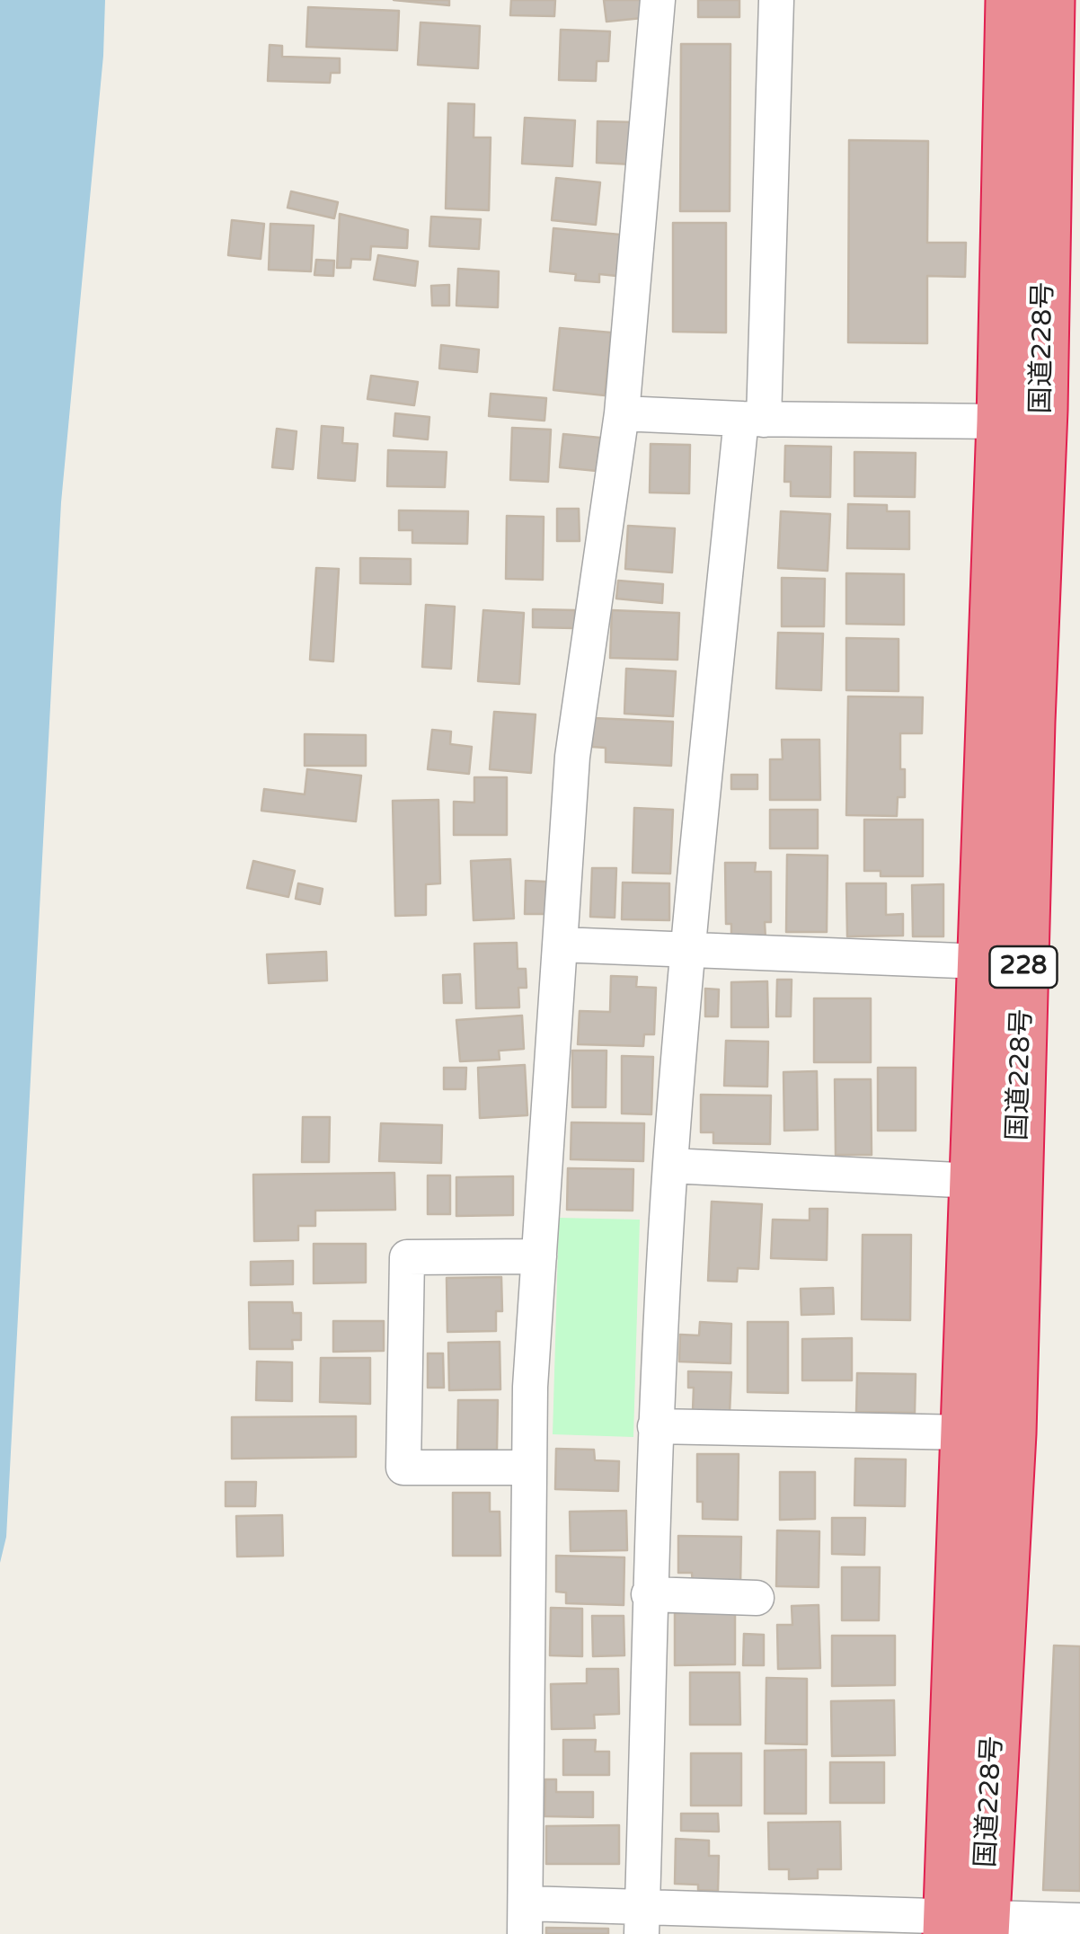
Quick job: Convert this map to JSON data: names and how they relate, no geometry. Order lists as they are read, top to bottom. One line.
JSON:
{"streets":{"highway":["国道228号","228"]}}
